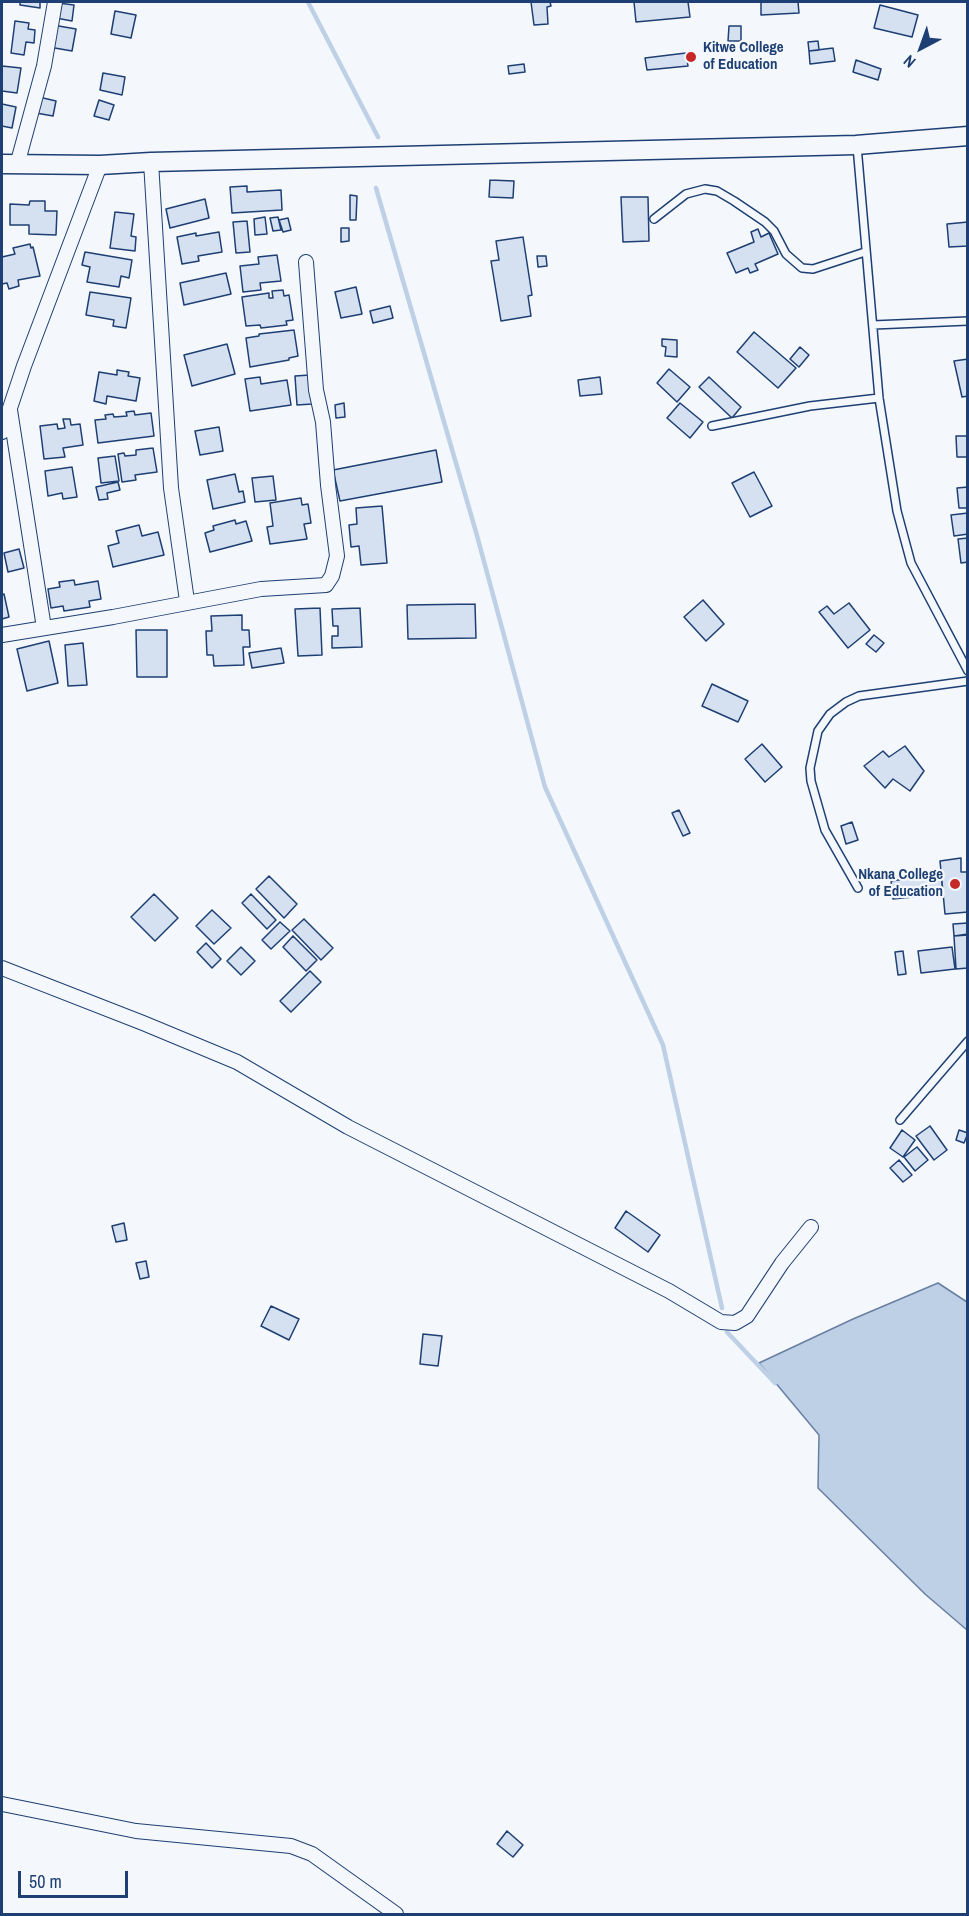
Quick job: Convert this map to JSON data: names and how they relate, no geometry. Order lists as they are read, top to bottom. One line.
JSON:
{"places":["Kitwe College of Education","Nkana College of Education"],"scale_bar":"50 m","north":"bottom left"}
